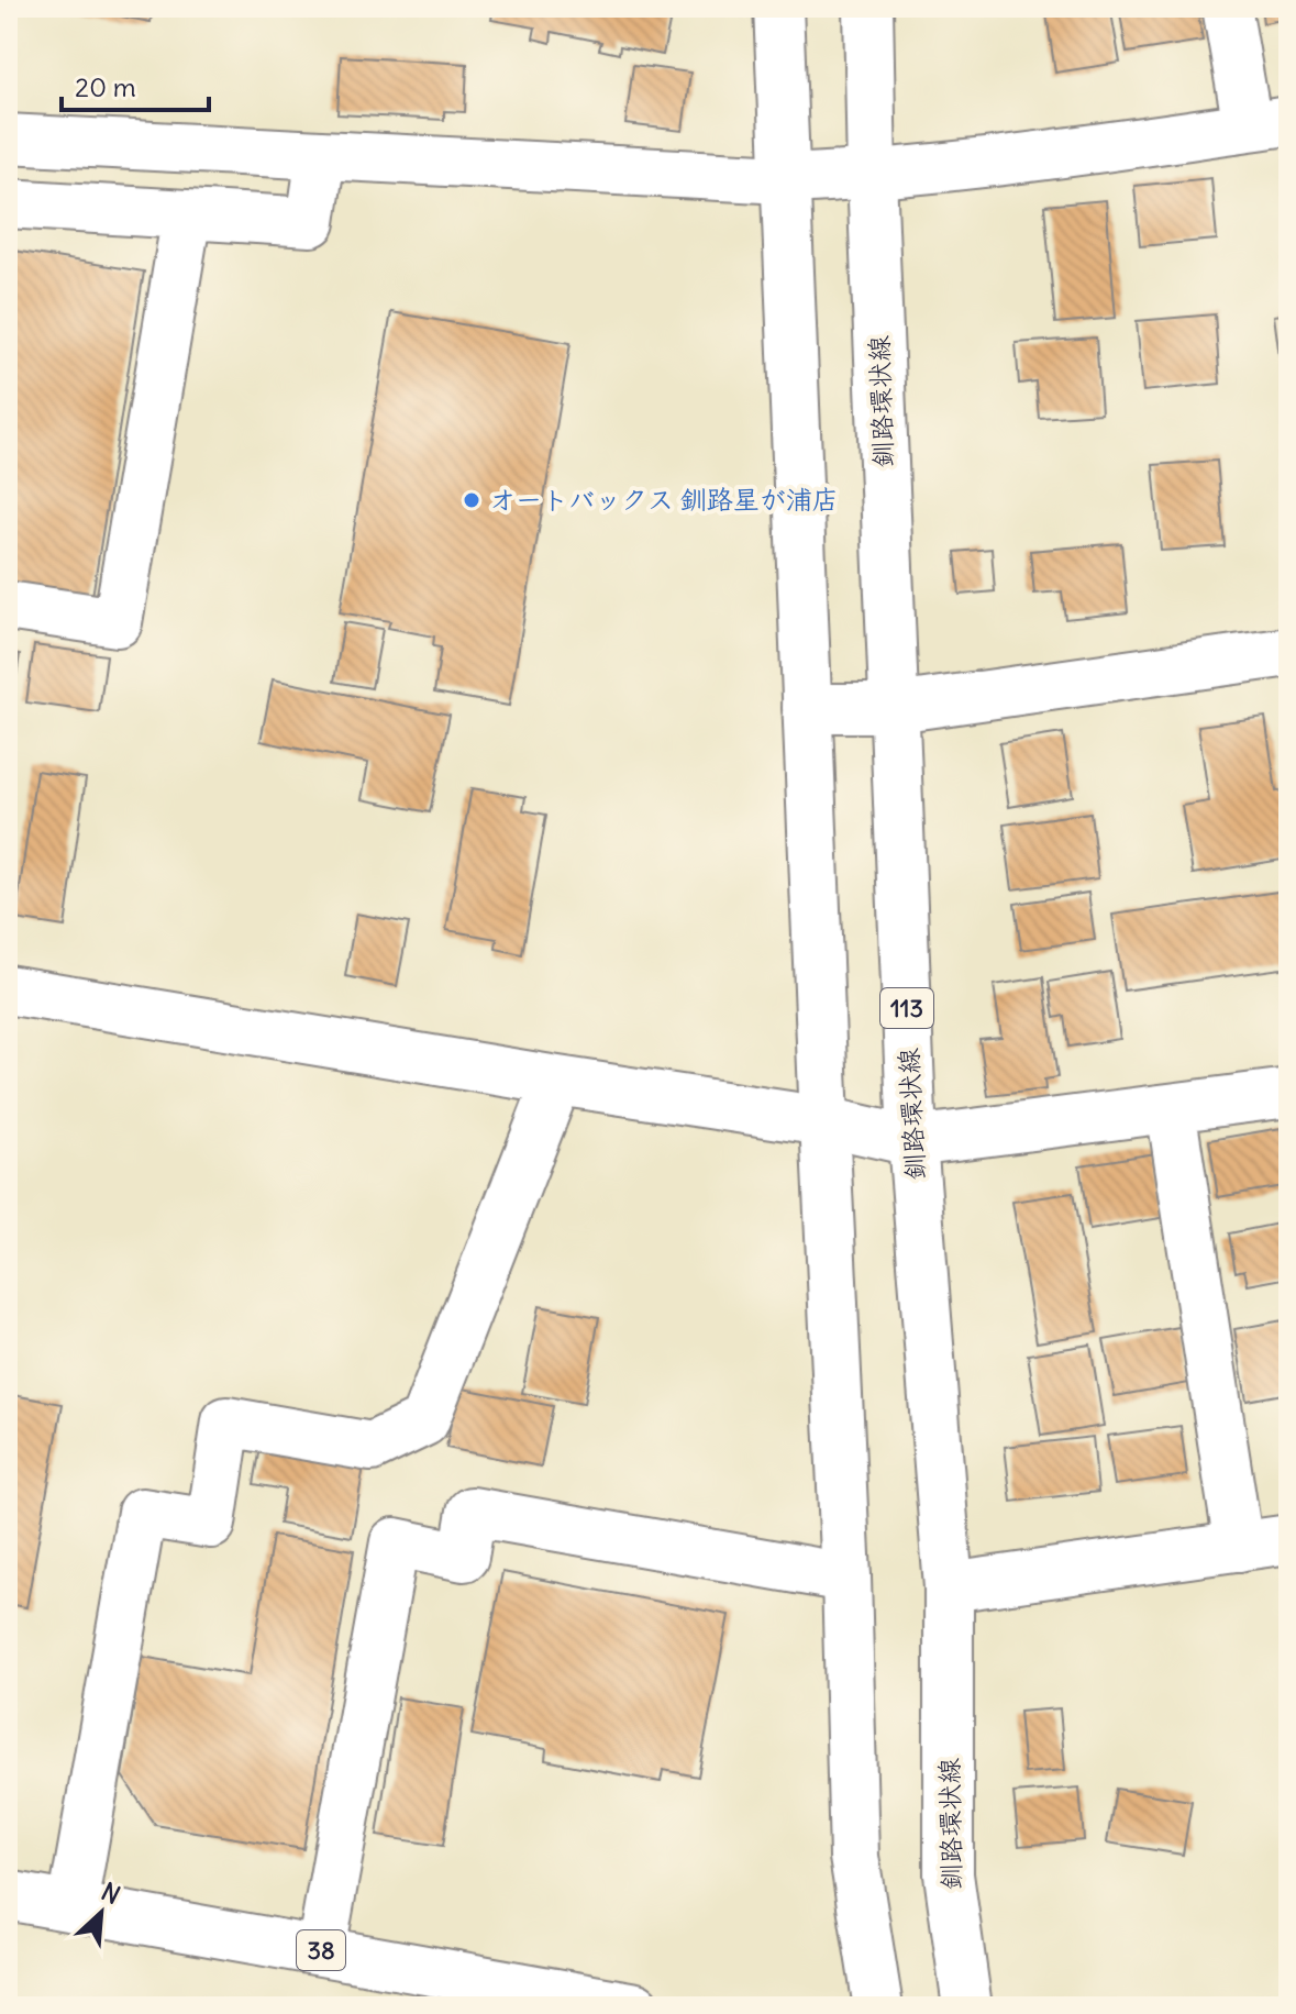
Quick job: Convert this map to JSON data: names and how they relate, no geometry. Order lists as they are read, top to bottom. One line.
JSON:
{"streets":{"main road":["釧路環状線","113","38"]},"places":["オートバックス 釧路星が浦店"],"scale_bar":"20 m","north":"top right"}
